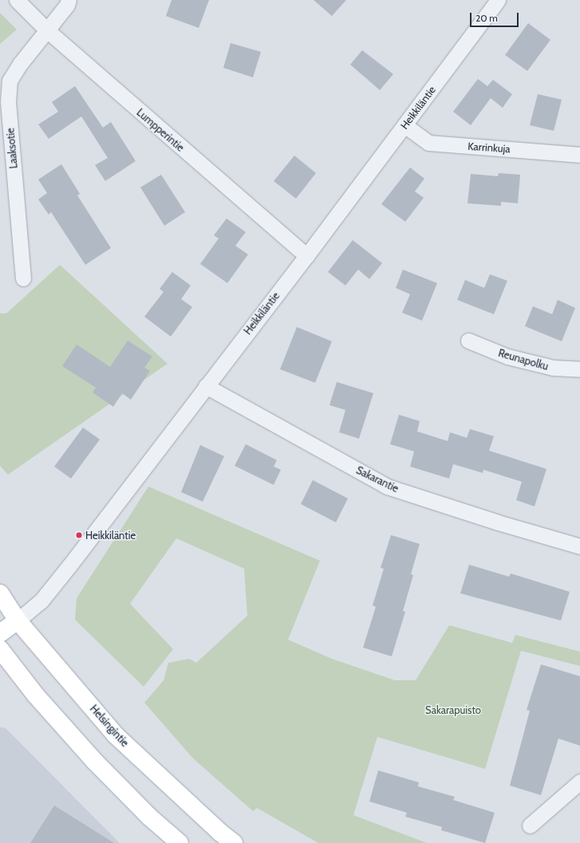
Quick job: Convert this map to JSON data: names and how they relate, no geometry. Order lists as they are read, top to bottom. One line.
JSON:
{"streets":{"main road":["Helsingintie"],"street":["Heikkiläntie","Lumpperintie","Karrinkuja","Laaksotie","Reunapolku","Sakarantie"]},"crossings":[["Heikkiläntie","Lumpperintie"],["Heikkiläntie","Karrinkuja"],["Heikkiläntie","Sakarantie"],["Heikkiläntie","Helsingintie"],["Lumpperintie","Laaksotie"]],"parks":["Sakarapuisto"],"places":["Heikkiläntie"],"scale_bar":"20 m"}
